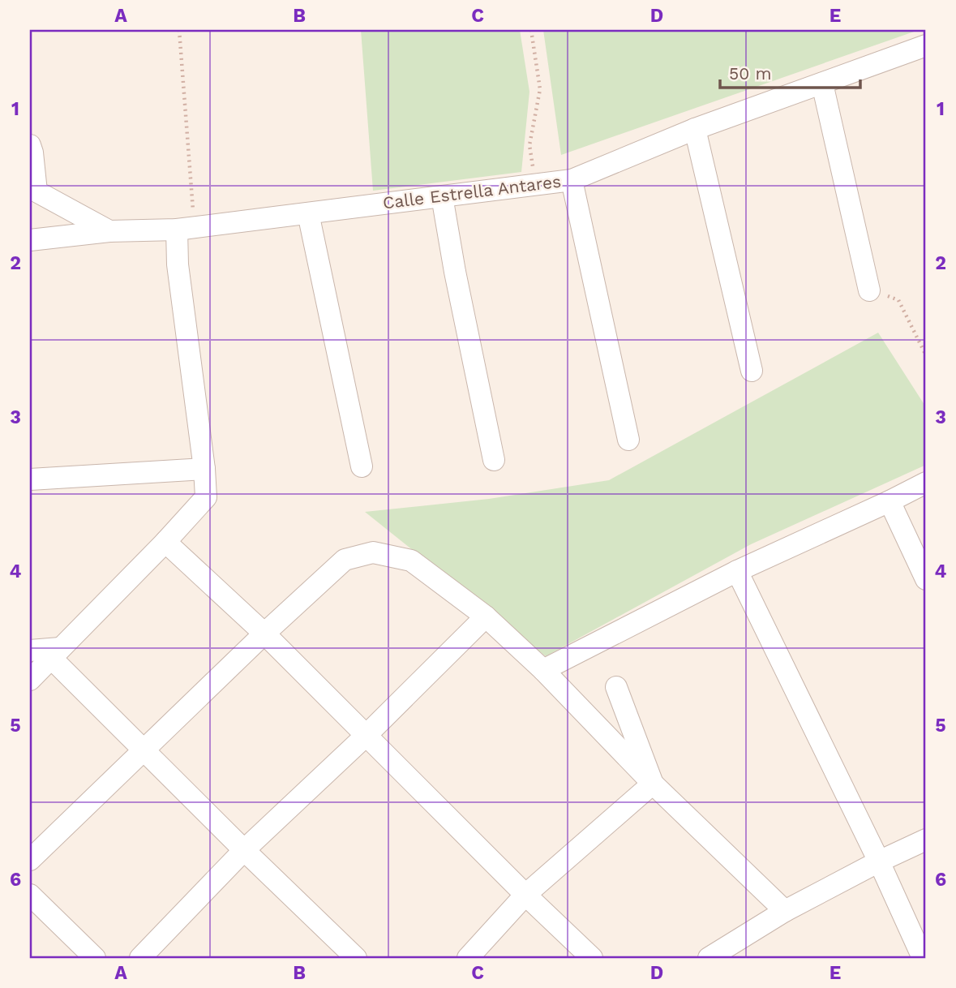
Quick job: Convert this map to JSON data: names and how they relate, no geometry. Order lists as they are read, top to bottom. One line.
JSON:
{"streets":{"street":["Calle Estrella Antares"]},"scale_bar":"50 m","grid":{"columns":["A","B","C","D","E"],"rows":["1","2","3","4","5","6"]}}
